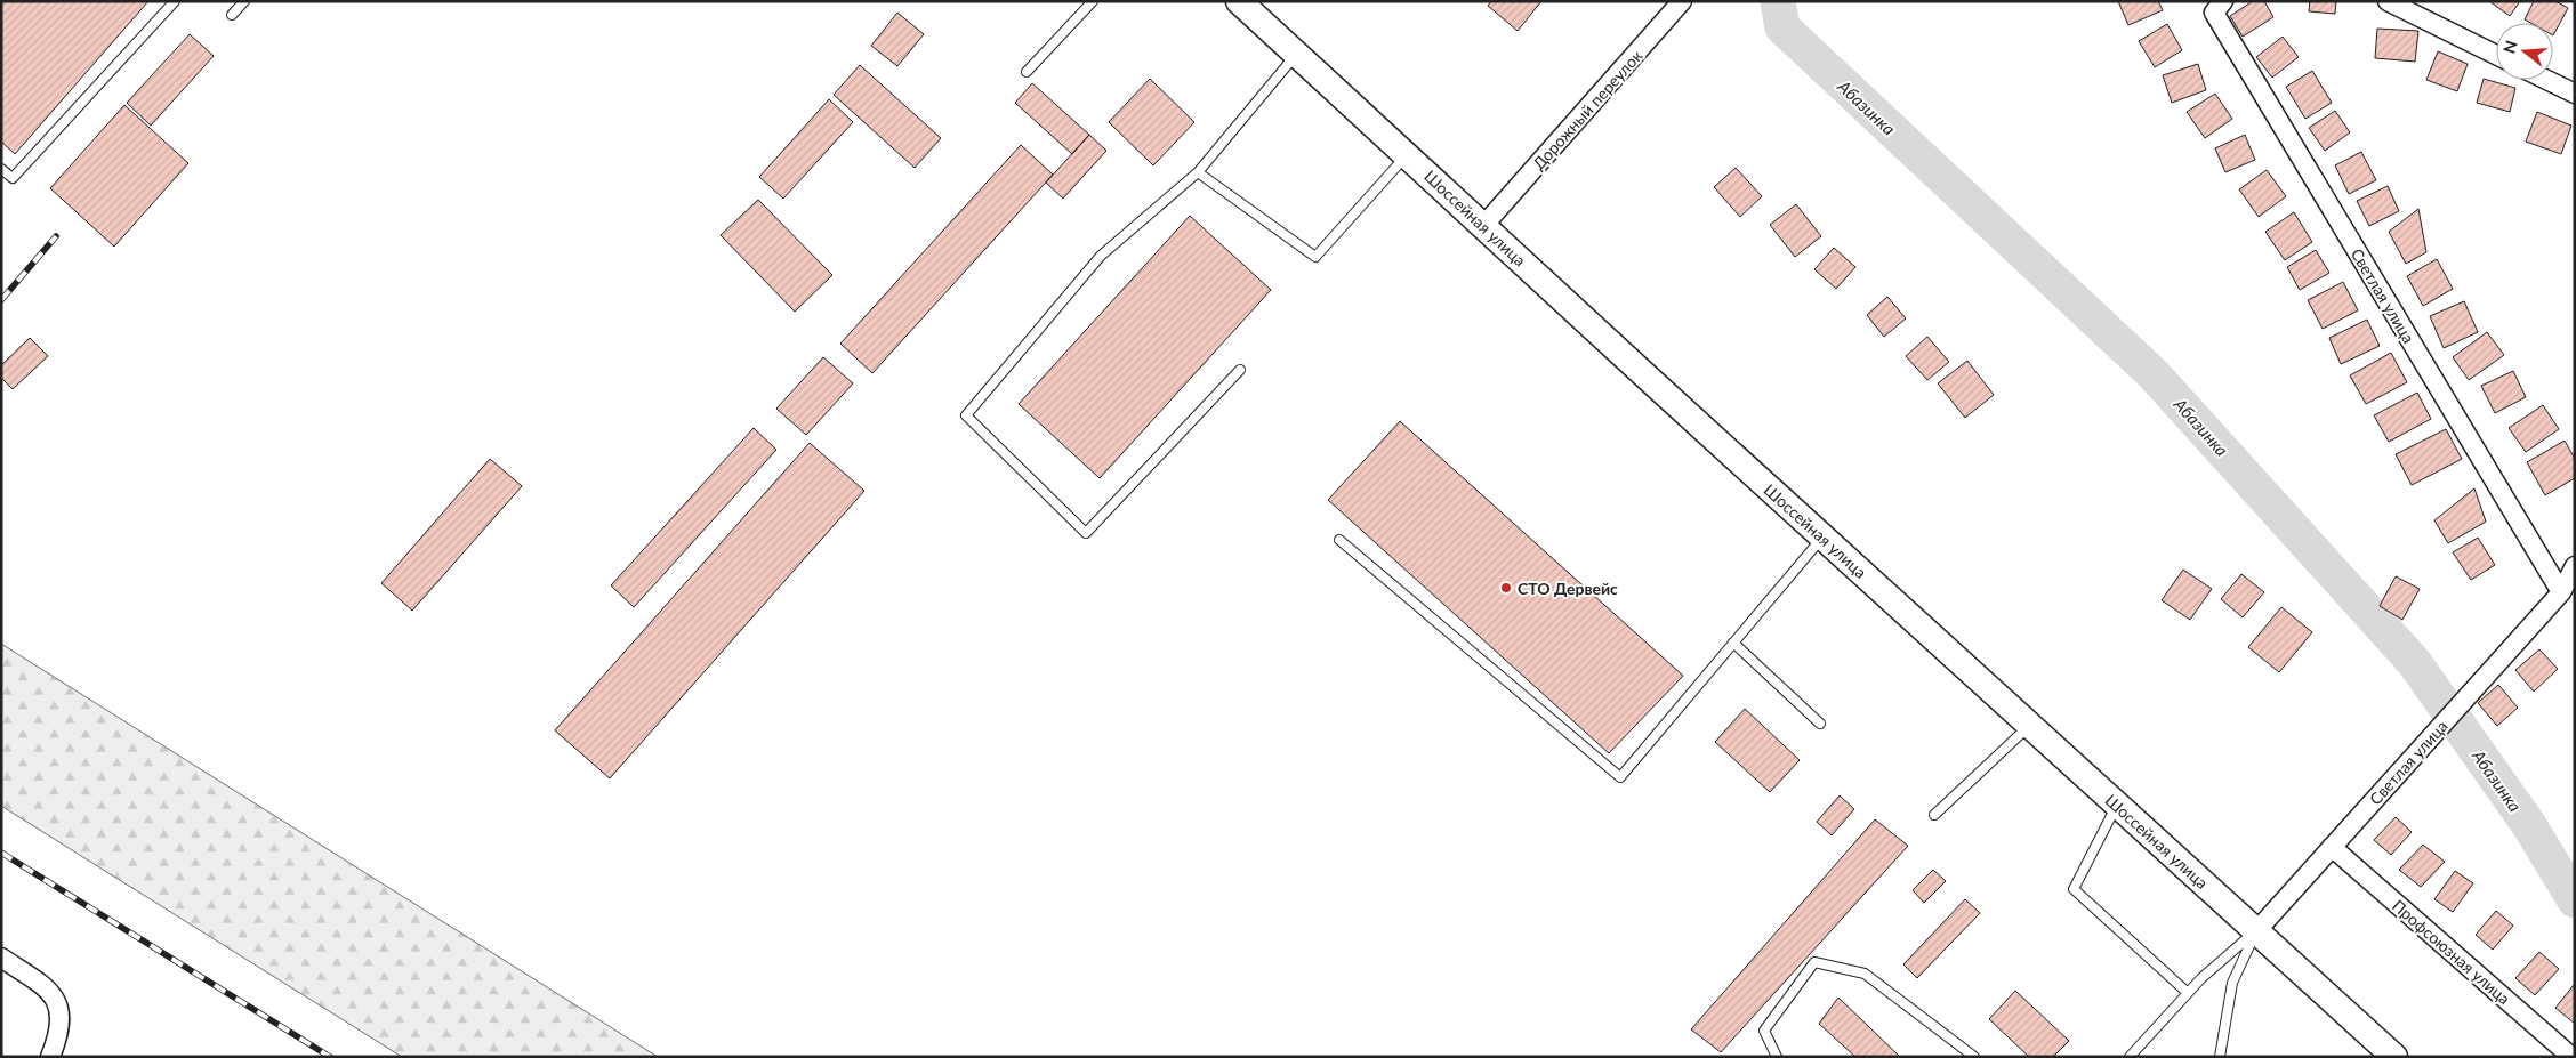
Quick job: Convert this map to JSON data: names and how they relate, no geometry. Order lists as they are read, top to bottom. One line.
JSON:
{"streets":{"main road":["Шоссейная улица"],"street":["Дорожный переулок","Светлая улица","Профсоюзная улица"]},"crossings":[["Дорожный переулок","Шоссейная улица"],["Шоссейная улица","Светлая улица"],["Светлая улица","Профсоюзная улица"]],"water":["Абазинка"],"places":["СТО Дервейс"],"north":"left"}
